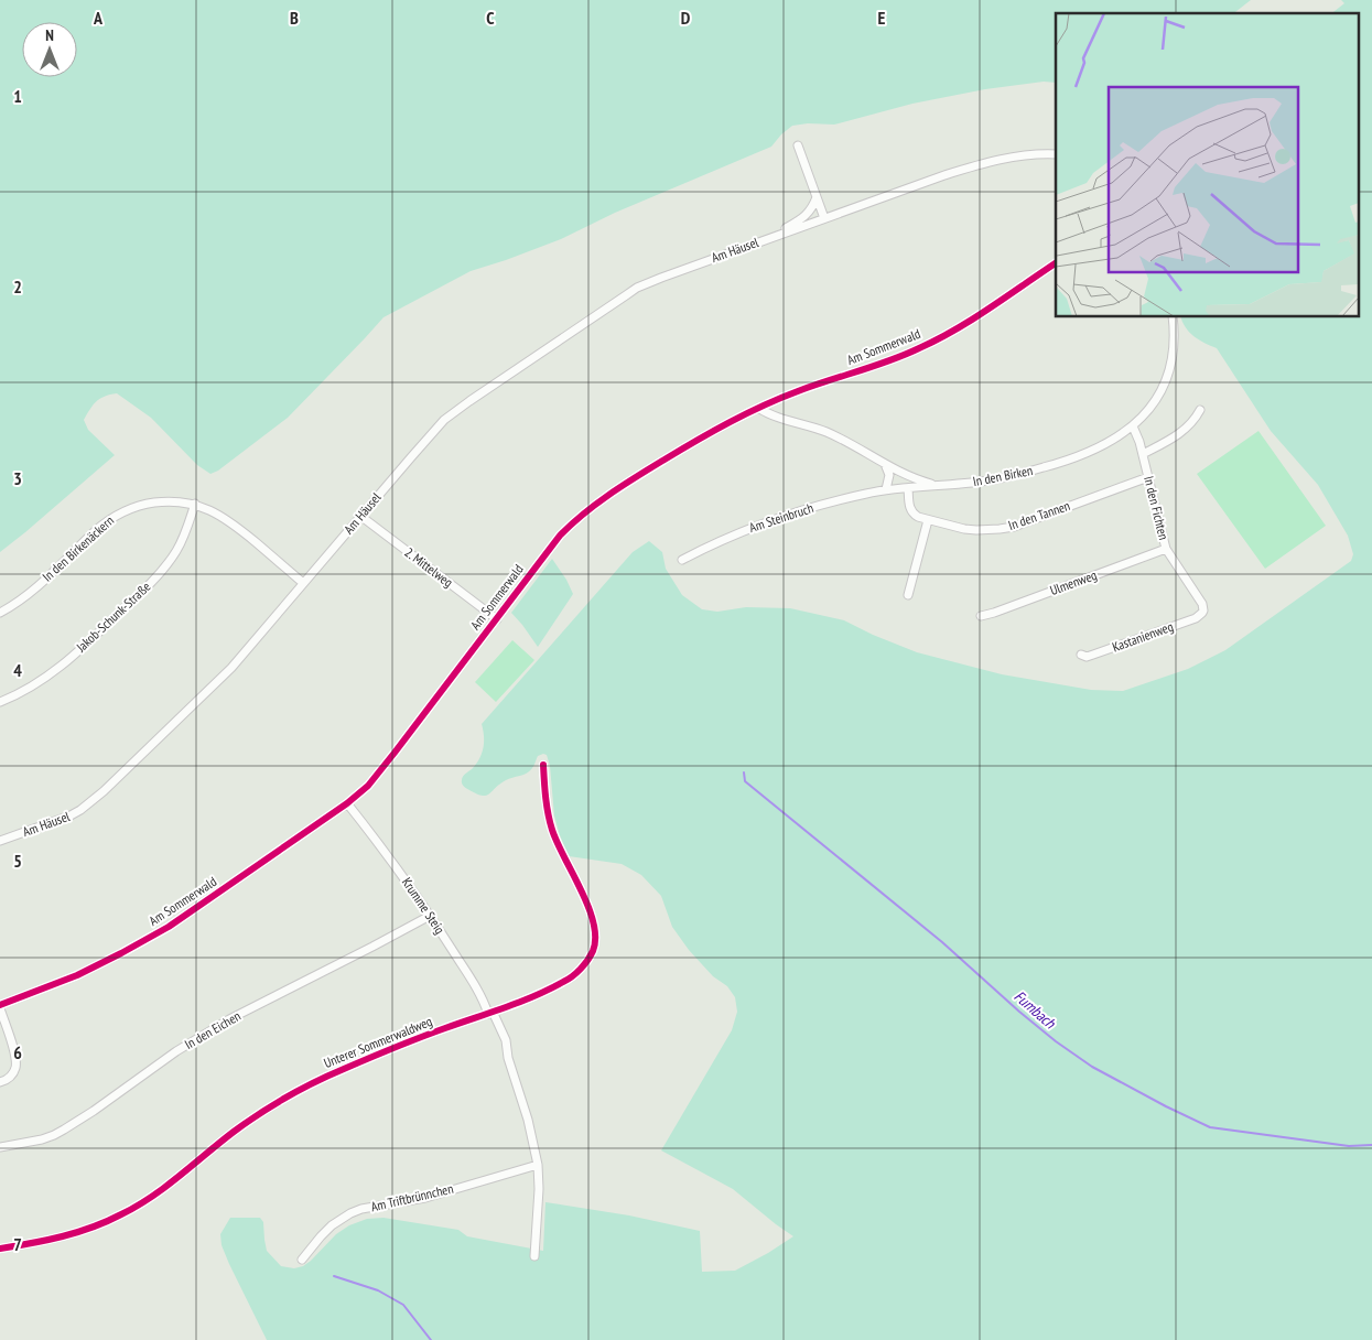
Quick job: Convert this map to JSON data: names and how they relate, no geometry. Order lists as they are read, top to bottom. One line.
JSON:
{"streets":{"street":["Am Häusel","Am Sommerwald","In den Birken","In den Fichten","In den Tannen","Am Steinbruch","In den Birkenäckern","2. Mittelweg","Ulmenweg","Jakob-Schunk-Straße","Kastanienweg","Krumme Steig","In den Eichen","Unterer Sommerwaldweg","Am Triftbrünnchen"]},"crossings":[["Am Häusel","In den Birkenäckern"],["Am Häusel","2. Mittelweg"],["Am Sommerwald","In den Birken"],["Am Sommerwald","2. Mittelweg"],["Am Sommerwald","Krumme Steig"],["In den Birken","In den Fichten"],["In den Birken","Am Steinbruch"],["In den Fichten","In den Tannen"],["In den Fichten","Ulmenweg"],["In den Fichten","Kastanienweg"],["In den Tannen","Am Steinbruch"],["In den Birkenäckern","Jakob-Schunk-Straße"],["Krumme Steig","In den Eichen"],["Krumme Steig","Unterer Sommerwaldweg"],["Krumme Steig","Am Triftbrünnchen"]],"water":["Fumbach"],"north":"top","grid":{"columns":["A","B","C","D","E"],"rows":["1","2","3","4","5","6","7"]}}
